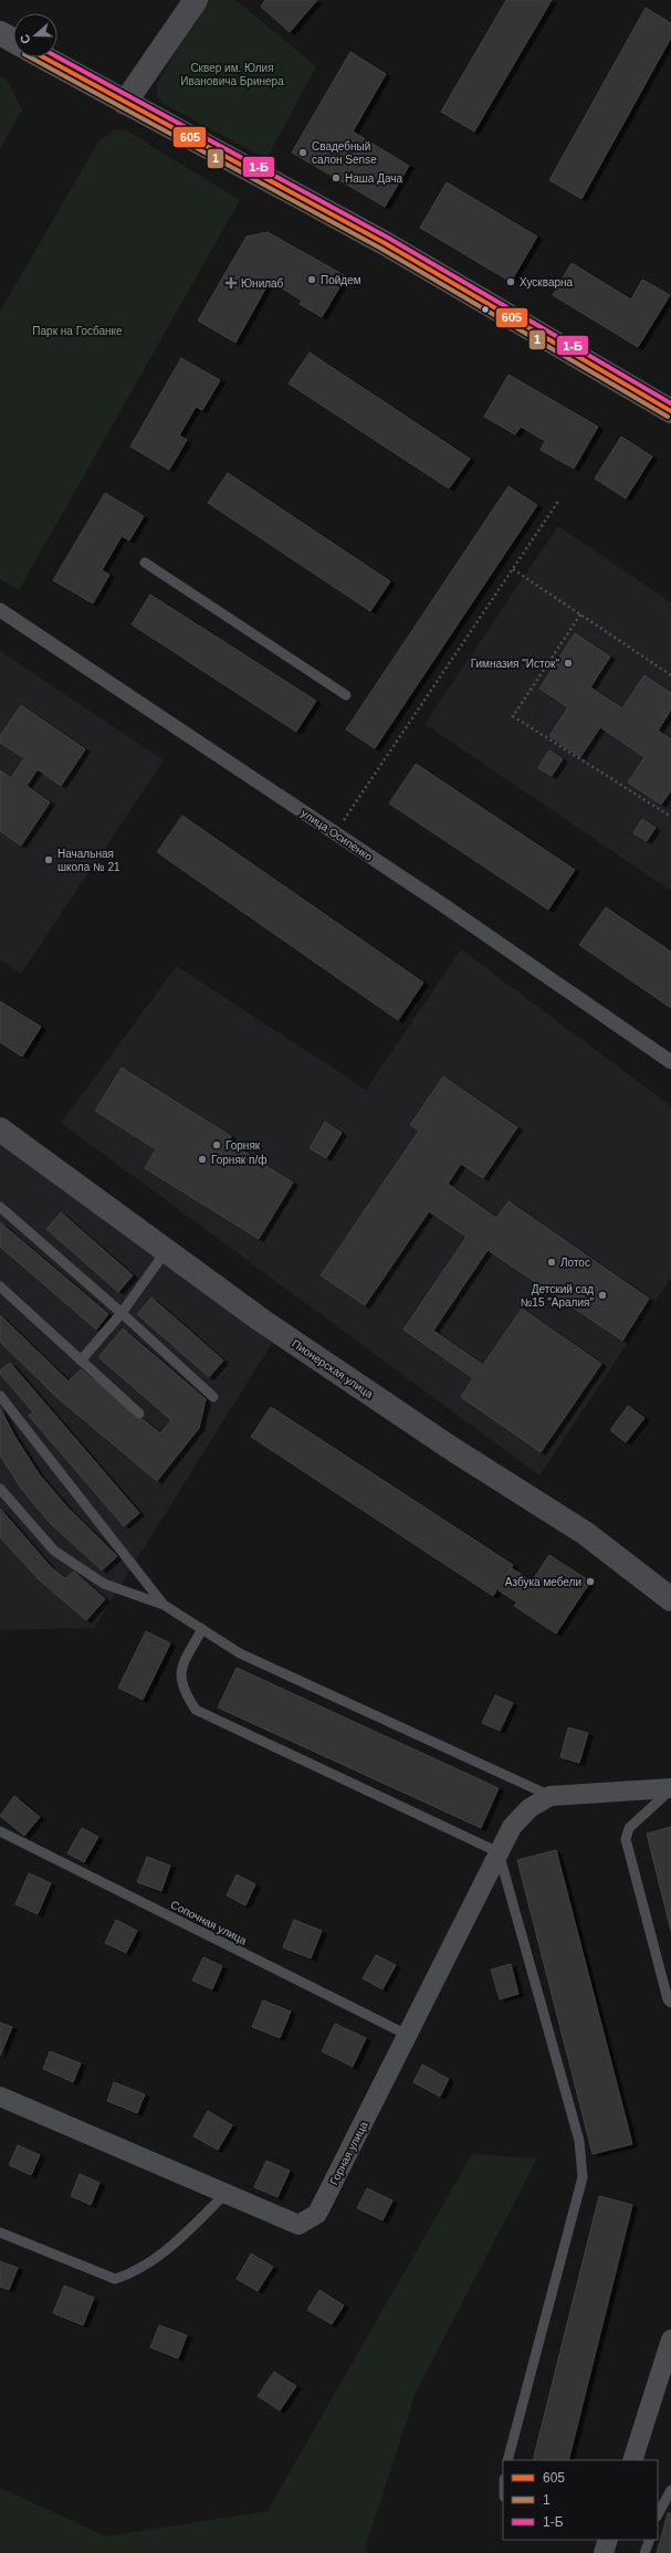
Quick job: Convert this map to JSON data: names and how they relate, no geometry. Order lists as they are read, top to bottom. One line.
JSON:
{"streets":{"main road":["Пионерская улица"],"street":["улица Осипенко","Горная улица"],"lane":["Сопочная улица"]},"crossings":[["Сопочная улица","Горная улица"]],"parks":["Сквер им. Юлия Ивановича Бринера","Парк на Госбанке"],"places":{"other":["Свадебный салон Sense","Наша Дача","Пойдем","Хускварна","Гимназия \"Исток\"","Начальная школа № 21","Горняк","Горняк п/ф","Лотос","Детский сад №15 \"Аралия\"","Азбука мебели"],"health":["Юнилаб"]},"lines":["transit line 1-Б","transit line 605","transit line 1"],"legend":["605","1","1-Б"],"north":"left"}
